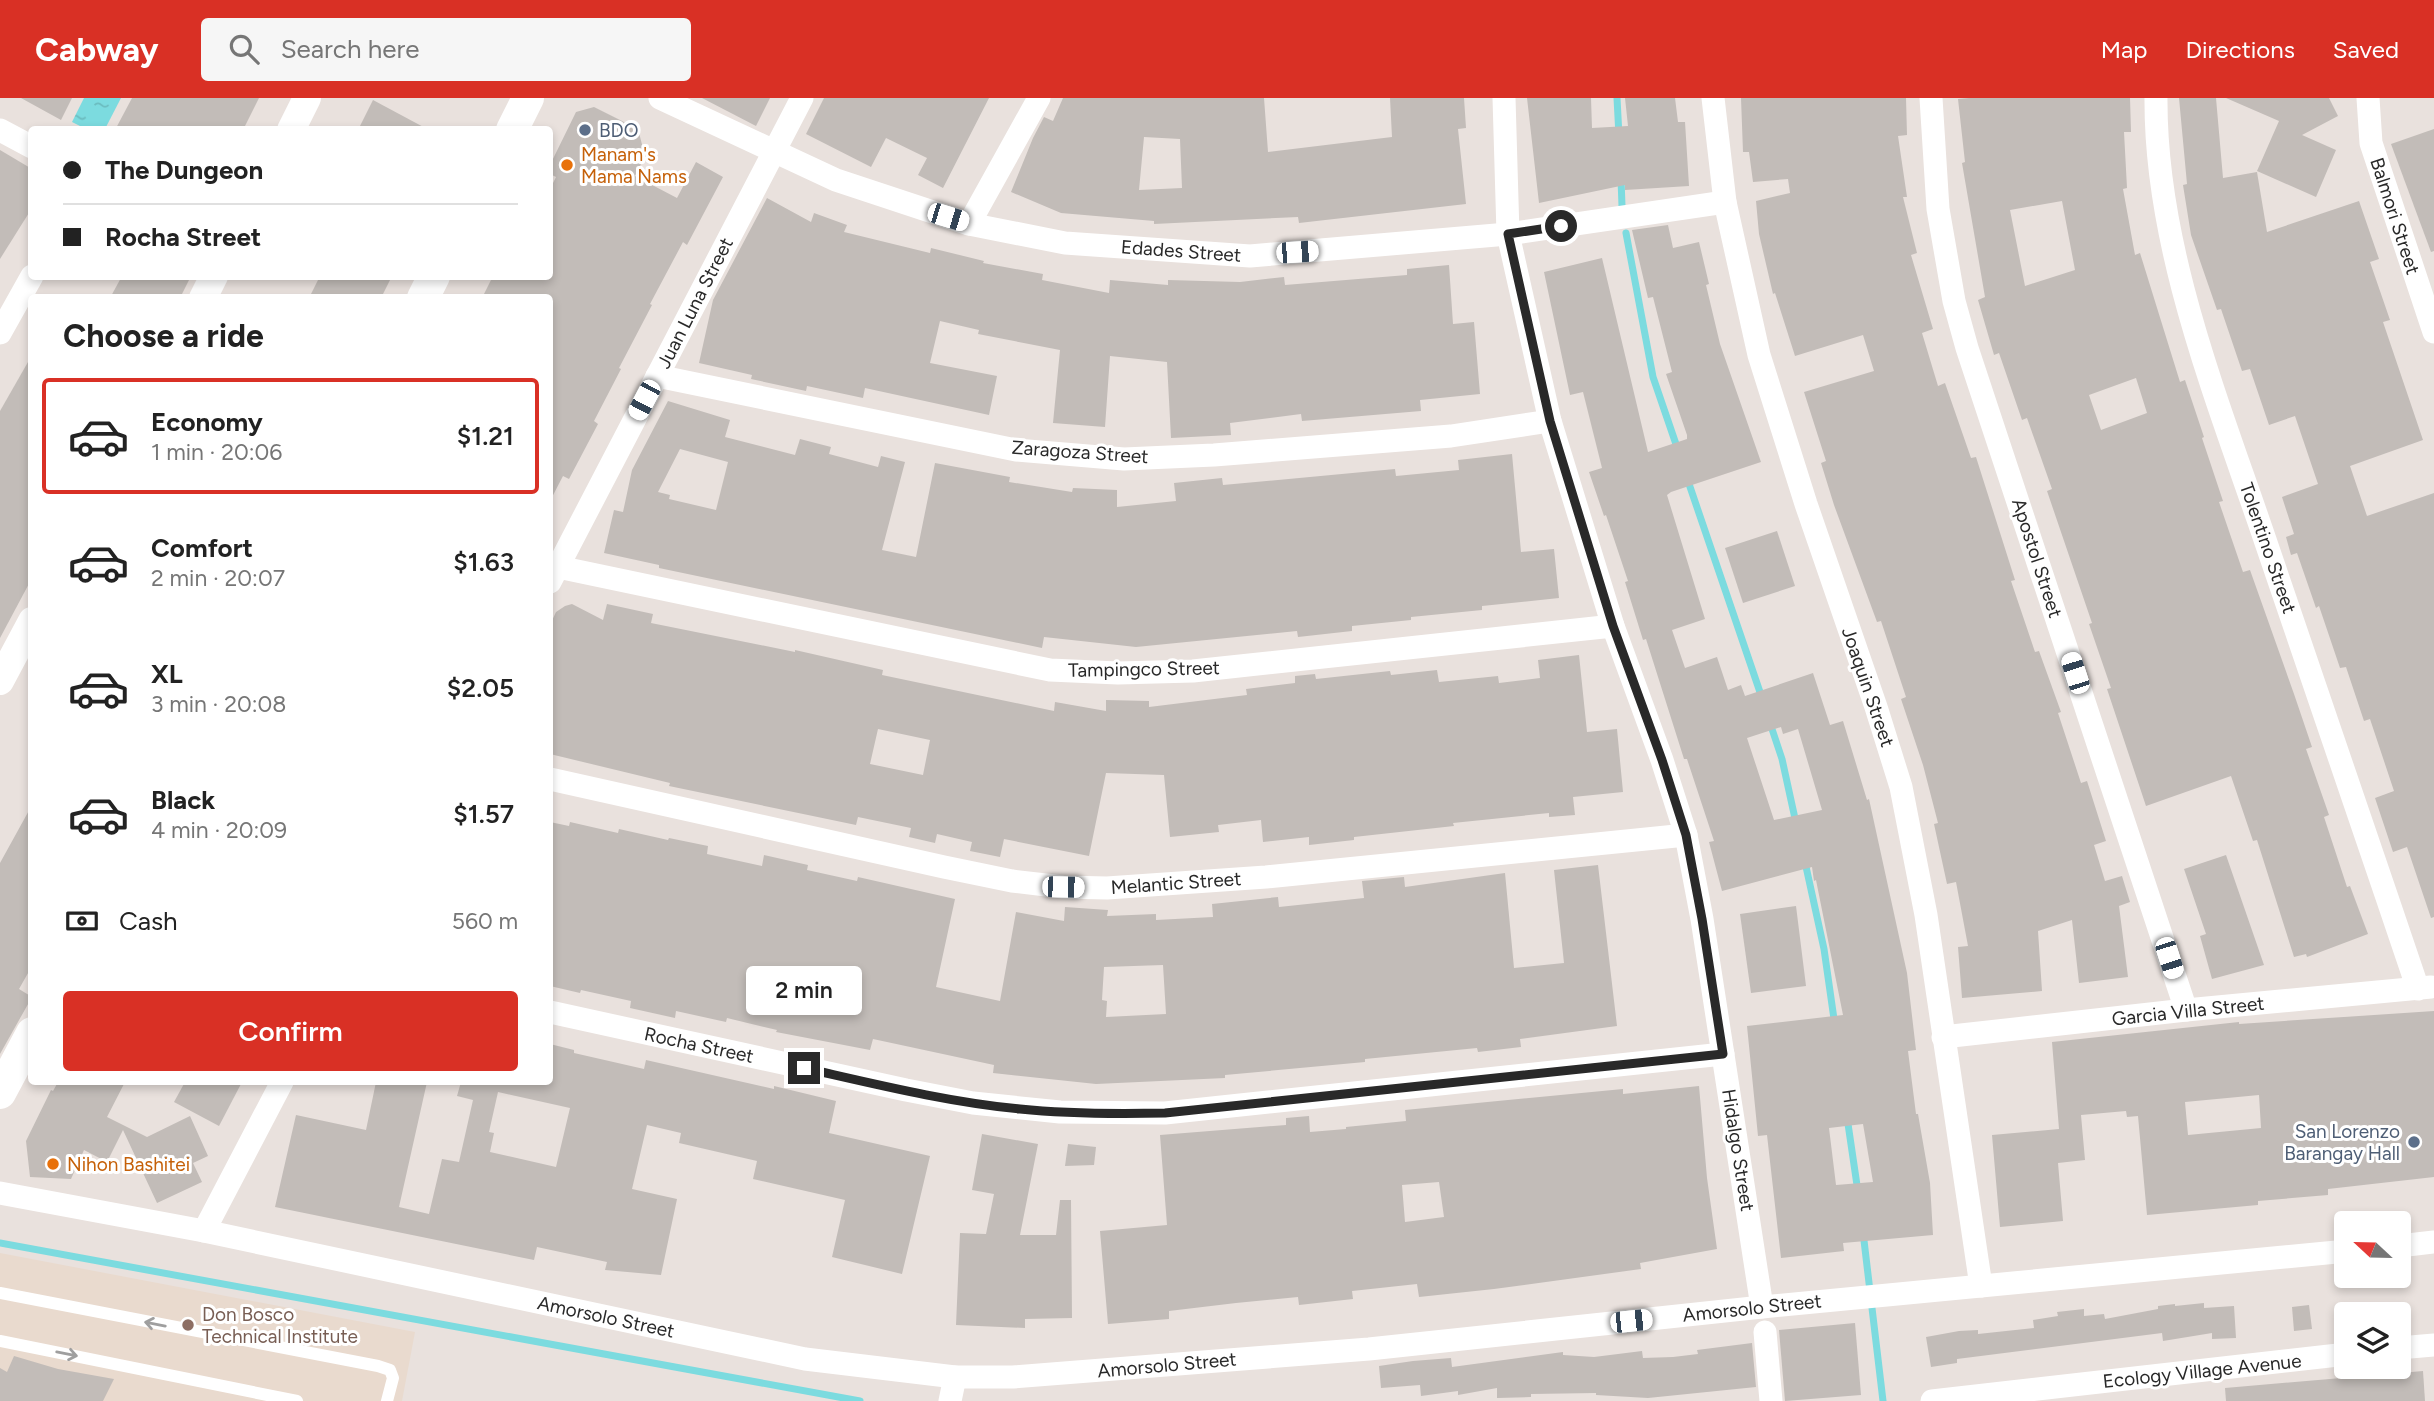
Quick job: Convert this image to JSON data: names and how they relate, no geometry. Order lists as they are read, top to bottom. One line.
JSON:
{"streets":{"street":["Balmori Street","Edades Street","Juan Luna Street","Zaragoza Street","Tolentino Street","Apostol Street","Tampingco Street","Joaquin Street","Melantic Street","Garcia Villa Street","Rocha Street","Hidalgo Street","Amorsolo Street","Ecology Village Avenue"]},"crossings":[["Edades Street","Juan Luna Street"],["Edades Street","Joaquin Street"],["Edades Street","Hidalgo Street"],["Juan Luna Street","Zaragoza Street"],["Juan Luna Street","Tampingco Street"],["Zaragoza Street","Hidalgo Street"],["Tolentino Street","Garcia Villa Street"],["Apostol Street","Garcia Villa Street"],["Tampingco Street","Hidalgo Street"],["Joaquin Street","Garcia Villa Street"],["Joaquin Street","Amorsolo Street"],["Melantic Street","Hidalgo Street"],["Rocha Street","Hidalgo Street"],["Hidalgo Street","Amorsolo Street"]],"places":["BDO","Manam's Mama Nams","San Lorenzo Barangay Hall","Nihon Bashitei","Don Bosco Technical Institute"],"north":"left","page":{"header":"Cabway","search":"Search here","nav":["Map","Directions","Saved"],"banner":["The Dungeon","Rocha Street"],"heading":"Choose a ride","list":[{"name":"Economy","note":"1 min · 20:06","value":"$1.21"},{"name":"Comfort","note":"2 min · 20:07","value":"$1.63"},{"name":"XL","note":"3 min · 20:08","value":"$2.05"},{"name":"Black","note":"4 min · 20:09","value":"$1.57"}],"pay":["Cash","560 m"],"bubble":"2 min","buttons":"Confirm"}}
